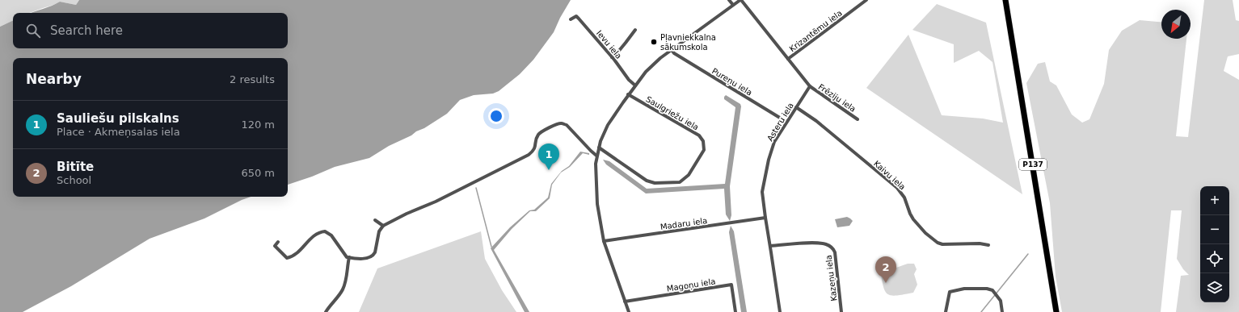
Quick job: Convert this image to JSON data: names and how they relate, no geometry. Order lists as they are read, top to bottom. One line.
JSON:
{"streets":{"main road":["P137"],"street":["Krizantēmu iela","Ievu iela","Pureņu iela","Frēziju iela","Saulgriežu iela","Asteru iela","Kaivu iela","Madaru iela","Kazeņu iela","Magoņu iela"]},"crossings":[["Pureņu iela","Asteru iela"],["Frēziju iela","Asteru iela"],["Asteru iela","Kaivu iela"],["Asteru iela","Madaru iela"],["Asteru iela","Kazeņu iela"]],"places":["Pļavniekkalna sākumskola"],"north":"bottom left","page":{"search":"Search here","heading":["Nearby","2 results"],"list":[{"mark":"1","name":"Sauliešu pilskalns","note":"Place · Akmeņsalas iela","value":"120 m"},{"mark":"2","name":"Bitīte","note":"School","value":"650 m"}],"pins":["1","2"],"map_buttons":["+","−"]}}
